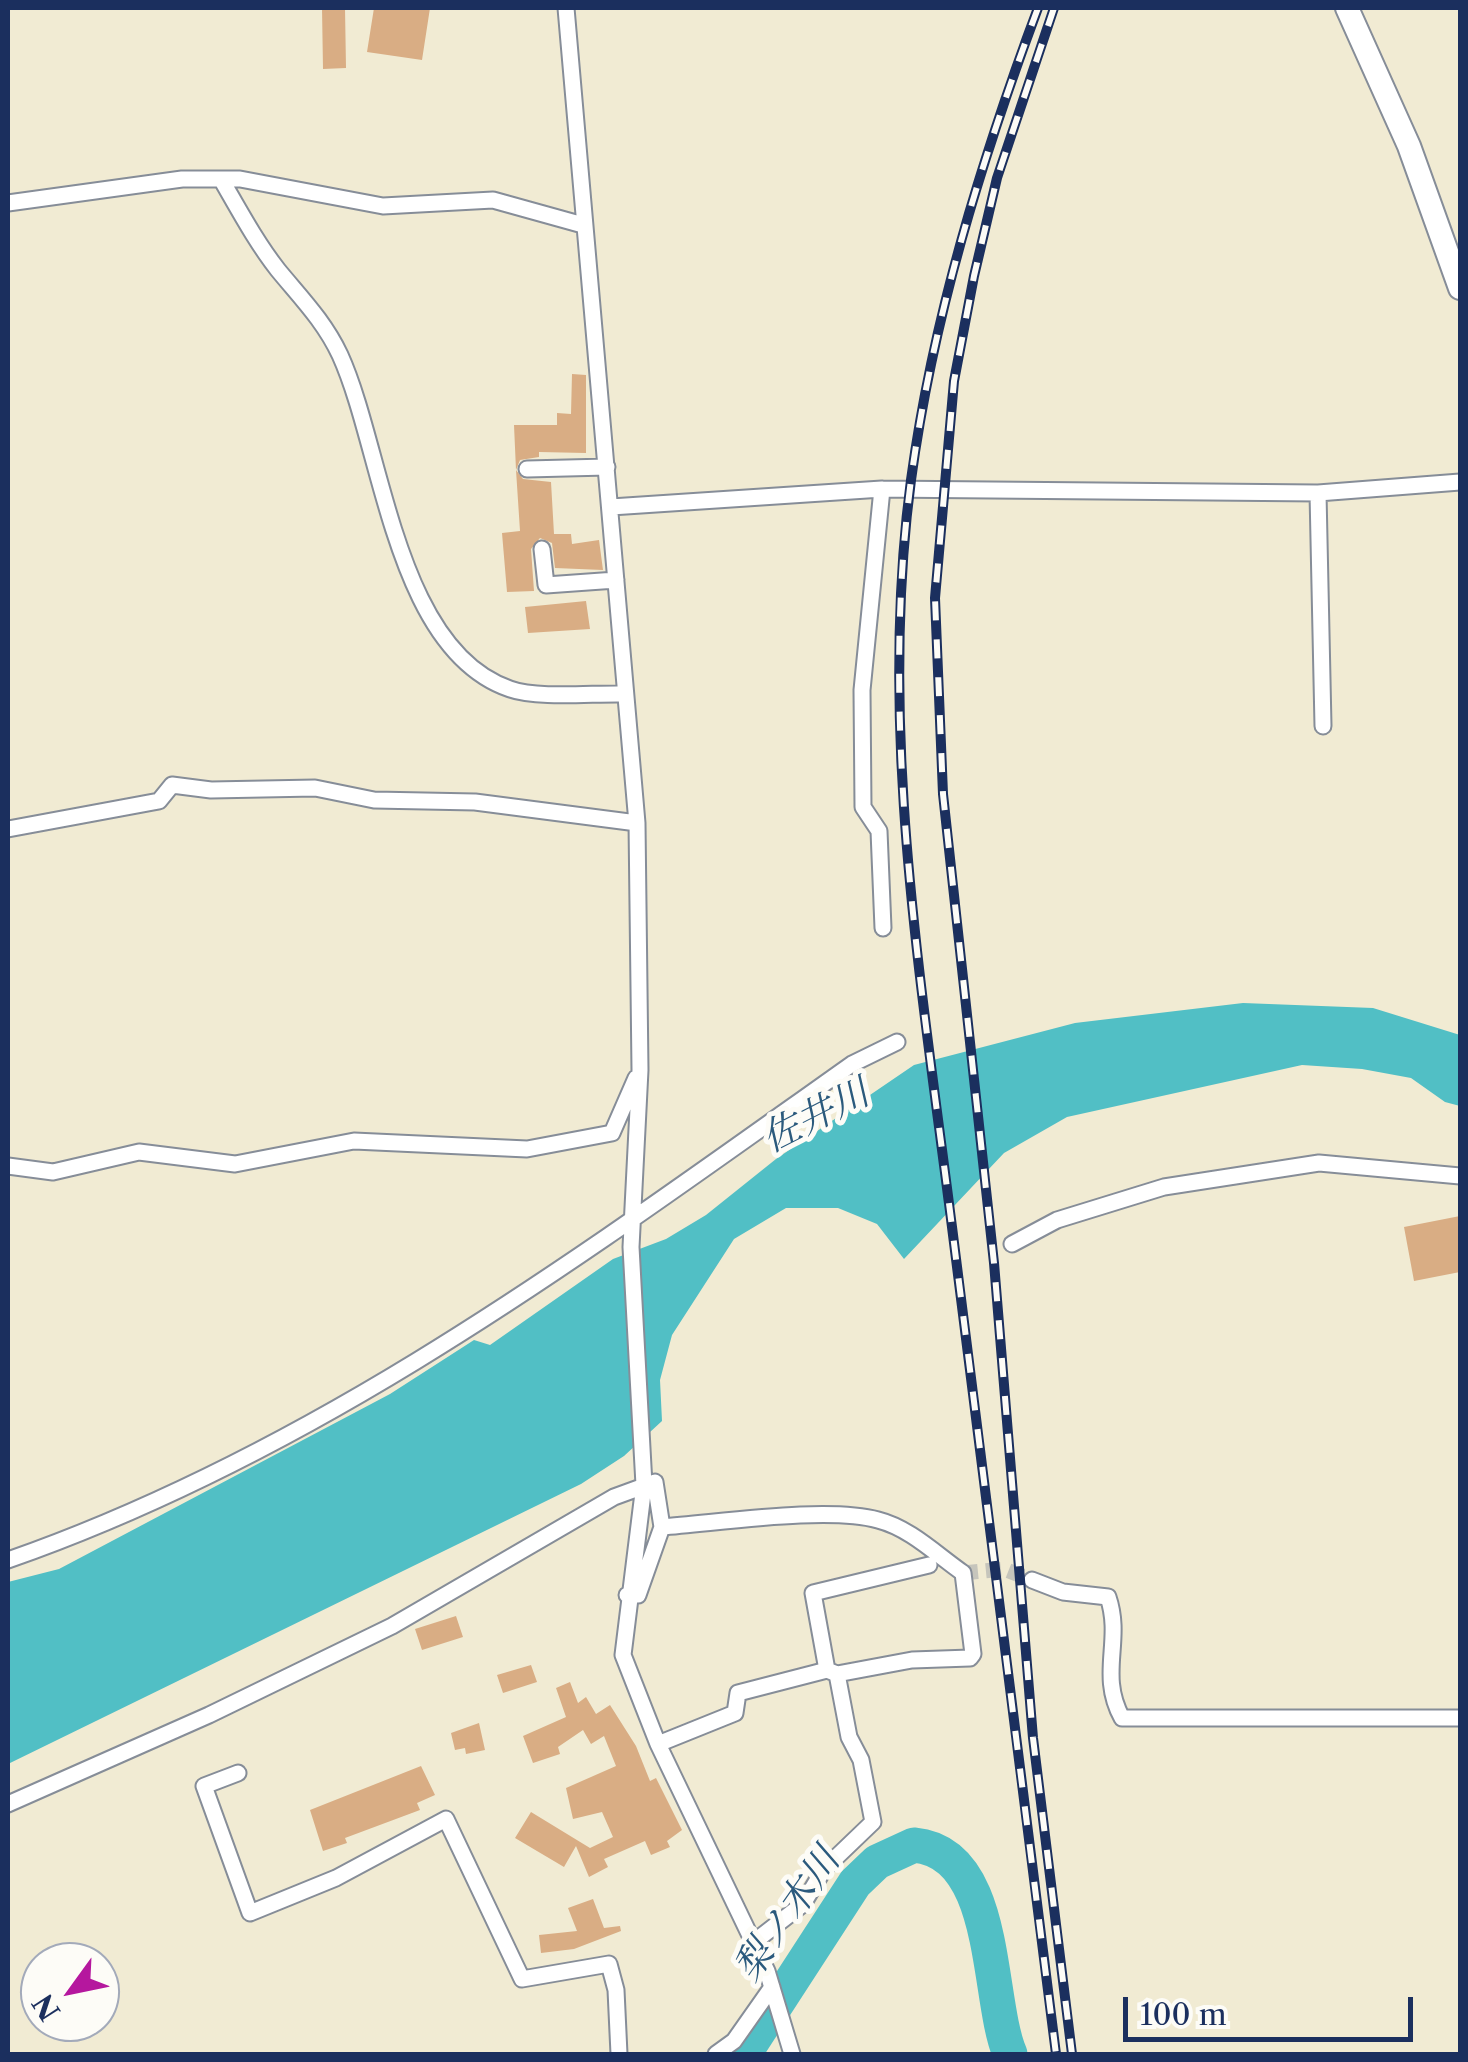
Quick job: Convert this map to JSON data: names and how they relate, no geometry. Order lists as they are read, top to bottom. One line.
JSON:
{"water":["佐井川","梨ノ木川"],"scale_bar":"100 m","north":"bottom left"}
